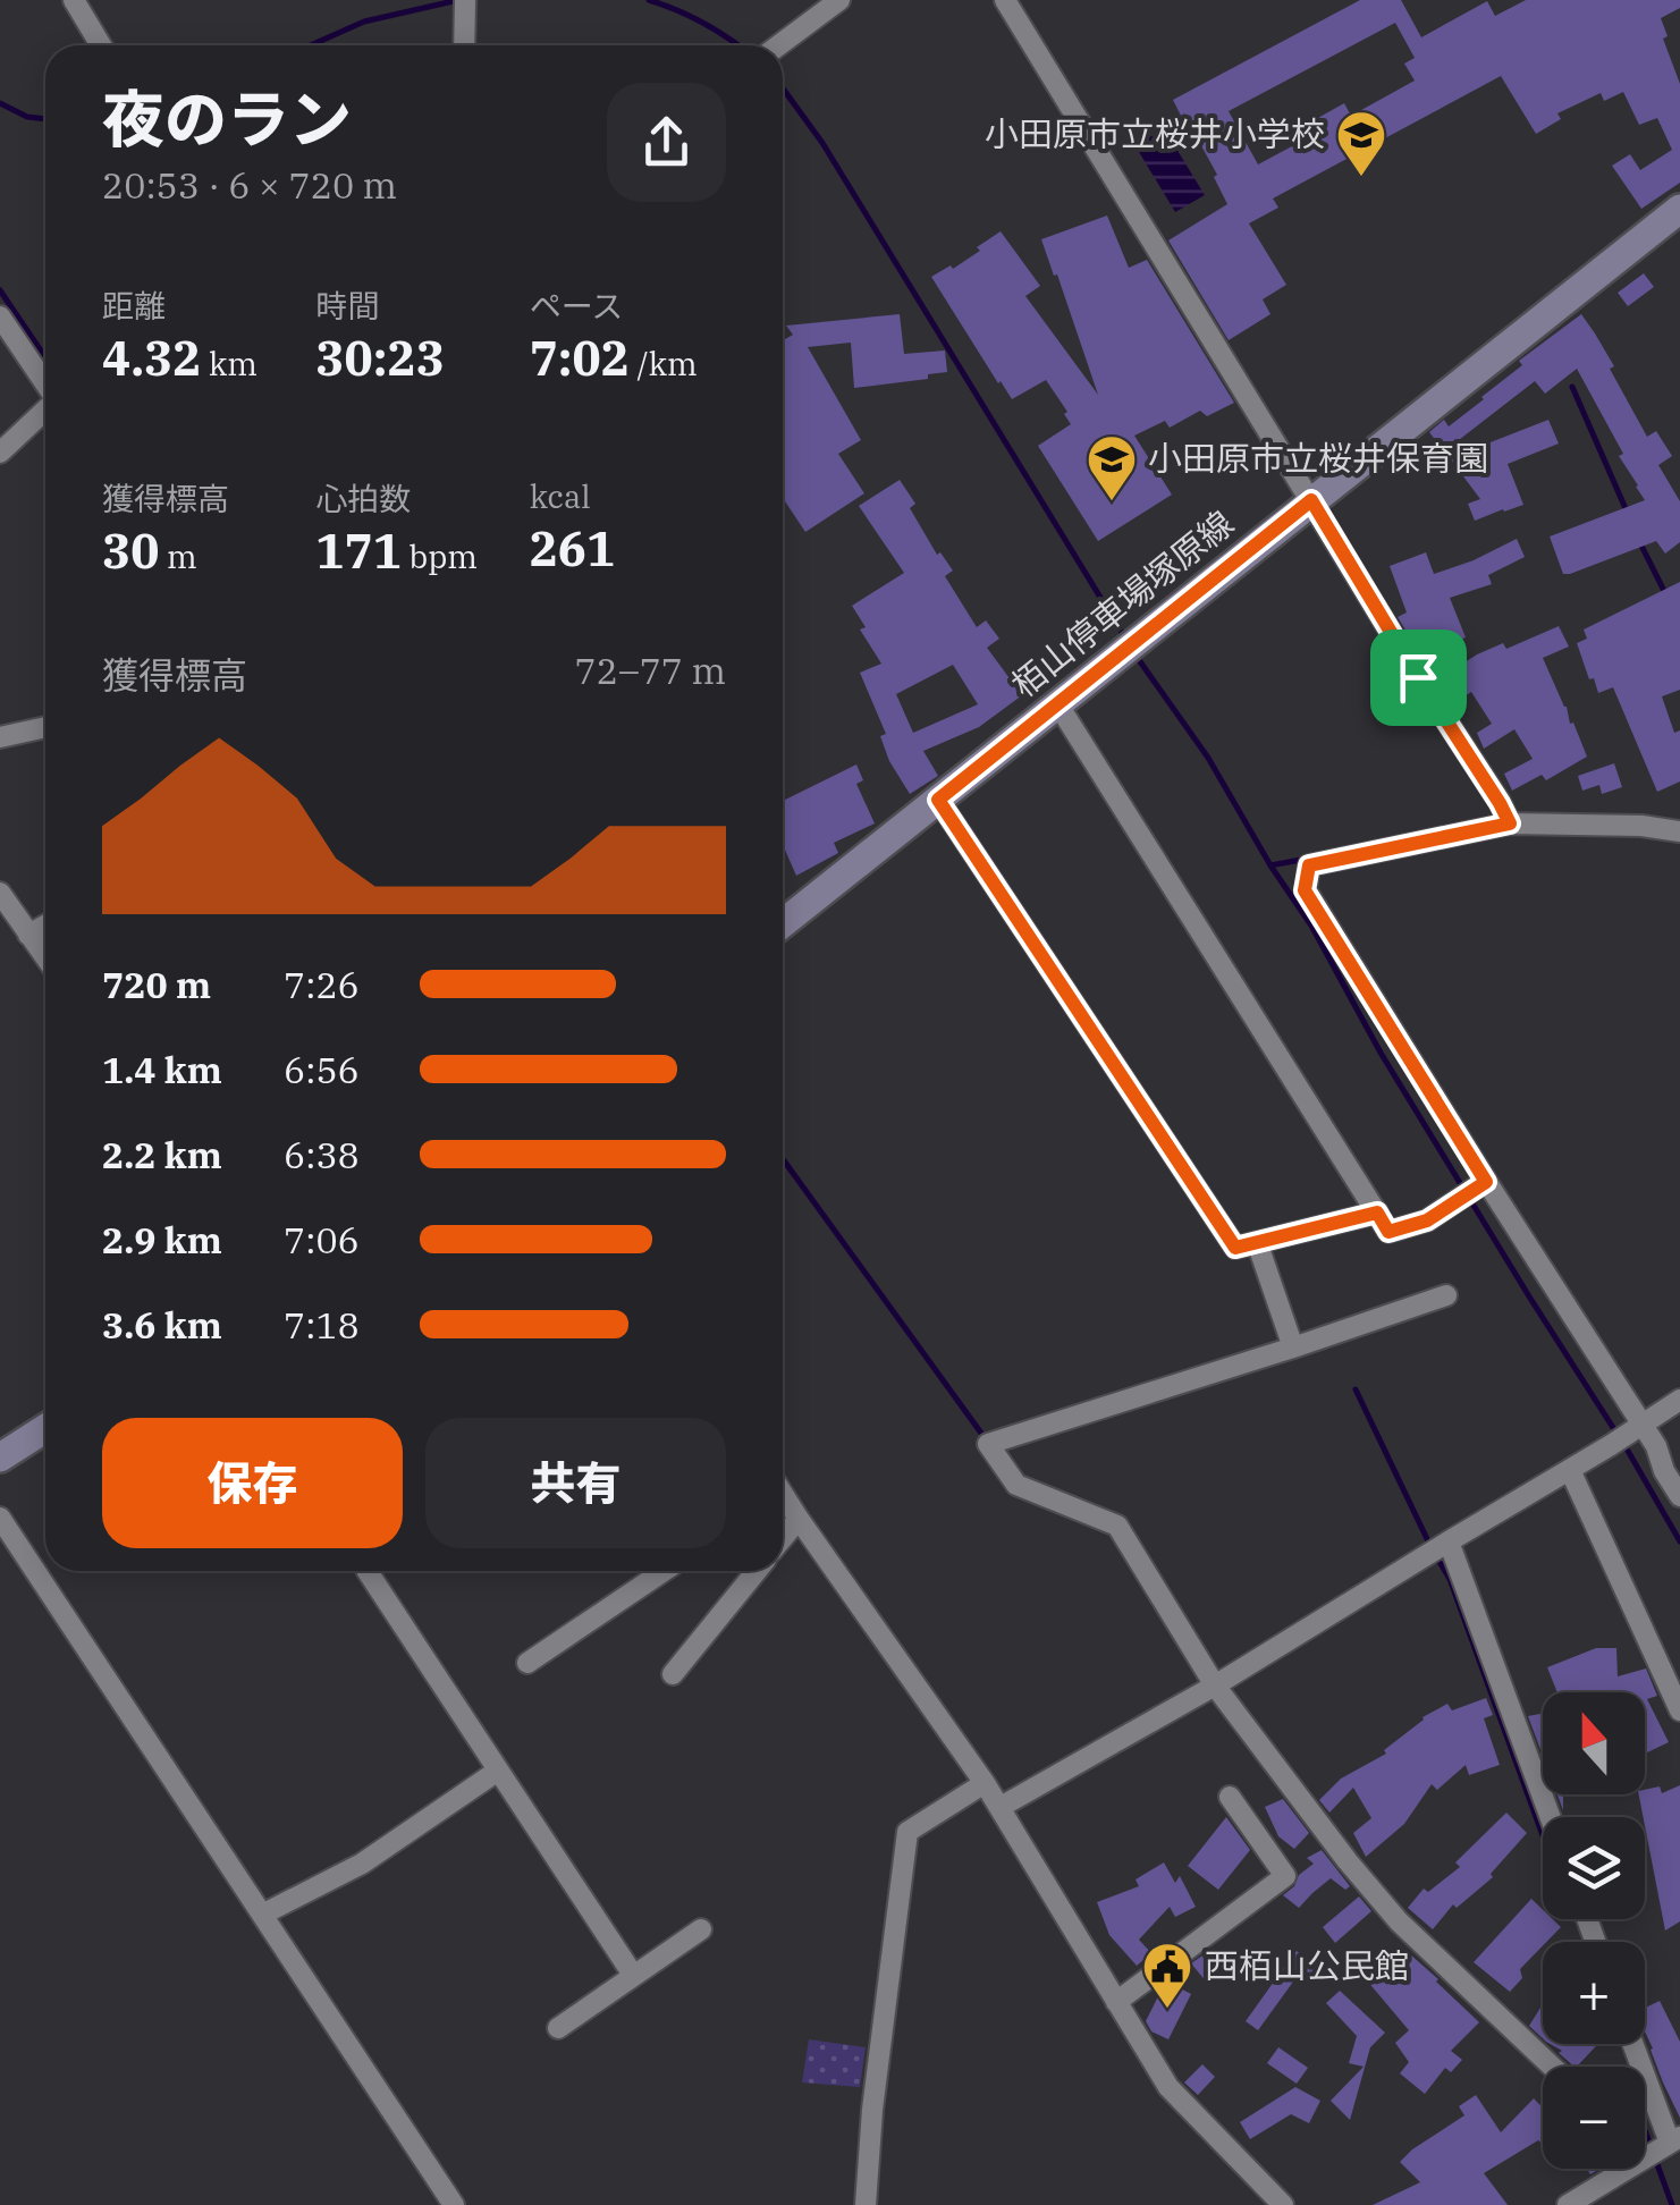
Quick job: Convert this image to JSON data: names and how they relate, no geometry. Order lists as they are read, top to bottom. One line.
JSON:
{"streets":{"main road":["栢山停車場塚原線"]},"places":{"school or university":["小田原市立桜井小学校","小田原市立桜井保育園"],"public building":["西栢山公民館"]},"north":"top","page":{"heading":["夜のラン","20:53 · 6 × 720 m"],"stats":[["距離","4.32 km"],["時間","30:23"],["ペース","7:02 /km"],["獲得標高","30 m"],["心拍数","171 bpm"],["kcal","261"]],"chart":["獲得標高","72–77 m"],"list":[{"name":"720 m","note":"7:26"},{"name":"1.4 km","note":"6:56"},{"name":"2.2 km","note":"6:38"},{"name":"2.9 km","note":"7:06"},{"name":"3.6 km","note":"7:18"}],"buttons":["保存","共有"],"map_buttons":["+","−"]}}
